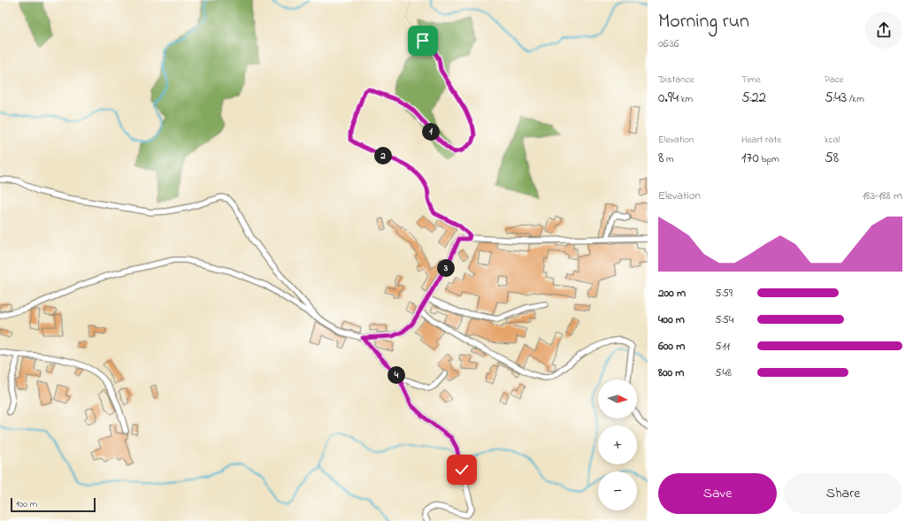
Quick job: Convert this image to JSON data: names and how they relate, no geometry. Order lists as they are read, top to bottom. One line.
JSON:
{"scale_bar":"100 m","north":"right","page":{"heading":["Morning run","06:36"],"stats":[["Distance","0.94 km"],["Time","5:22"],["Pace","5:43 /km"],["Elevation","8 m"],["Heart rate","170 bpm"],["kcal","58"]],"pins":["1","2","3","4"],"chart":["Elevation","183–188 m"],"list":[{"name":"200 m","note":"5:59"},{"name":"400 m","note":"5:54"},{"name":"600 m","note":"5:11"},{"name":"800 m","note":"5:48"}],"map_buttons":["+","−"],"buttons":["Save","Share"],"scale":"100 m"}}
